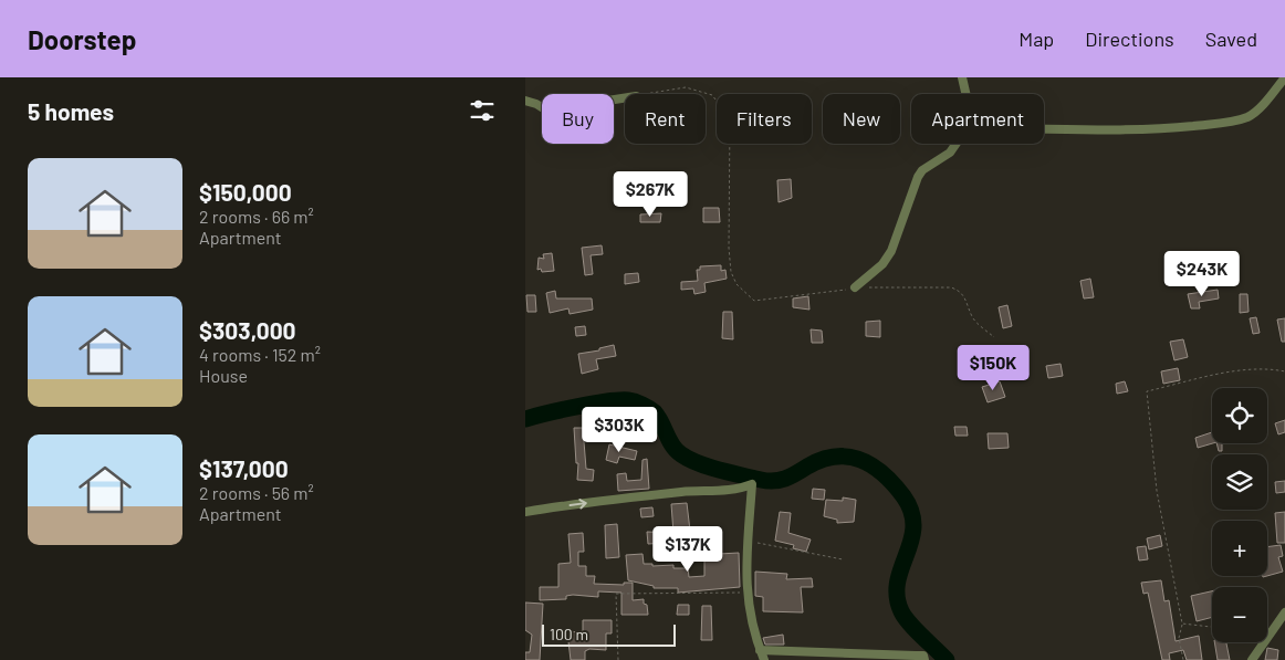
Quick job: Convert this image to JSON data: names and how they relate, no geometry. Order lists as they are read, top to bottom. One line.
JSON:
{"scale_bar":"100 m","page":{"header":"Doorstep","nav":["Map","Directions","Saved"],"heading":"5 homes","chip":["Buy","Rent","Filters","New","Apartment"],"list":[{"name":"$150,000","note":"2 rooms · 66 m² · Apartment"},{"name":"$303,000","note":"4 rooms · 152 m² · House"},{"name":"$137,000","note":"2 rooms · 56 m² · Apartment"}],"price":["$267K","$243K","$150K","$303K","$137K"],"map_buttons":["+","−"],"scale":"100 m"}}
